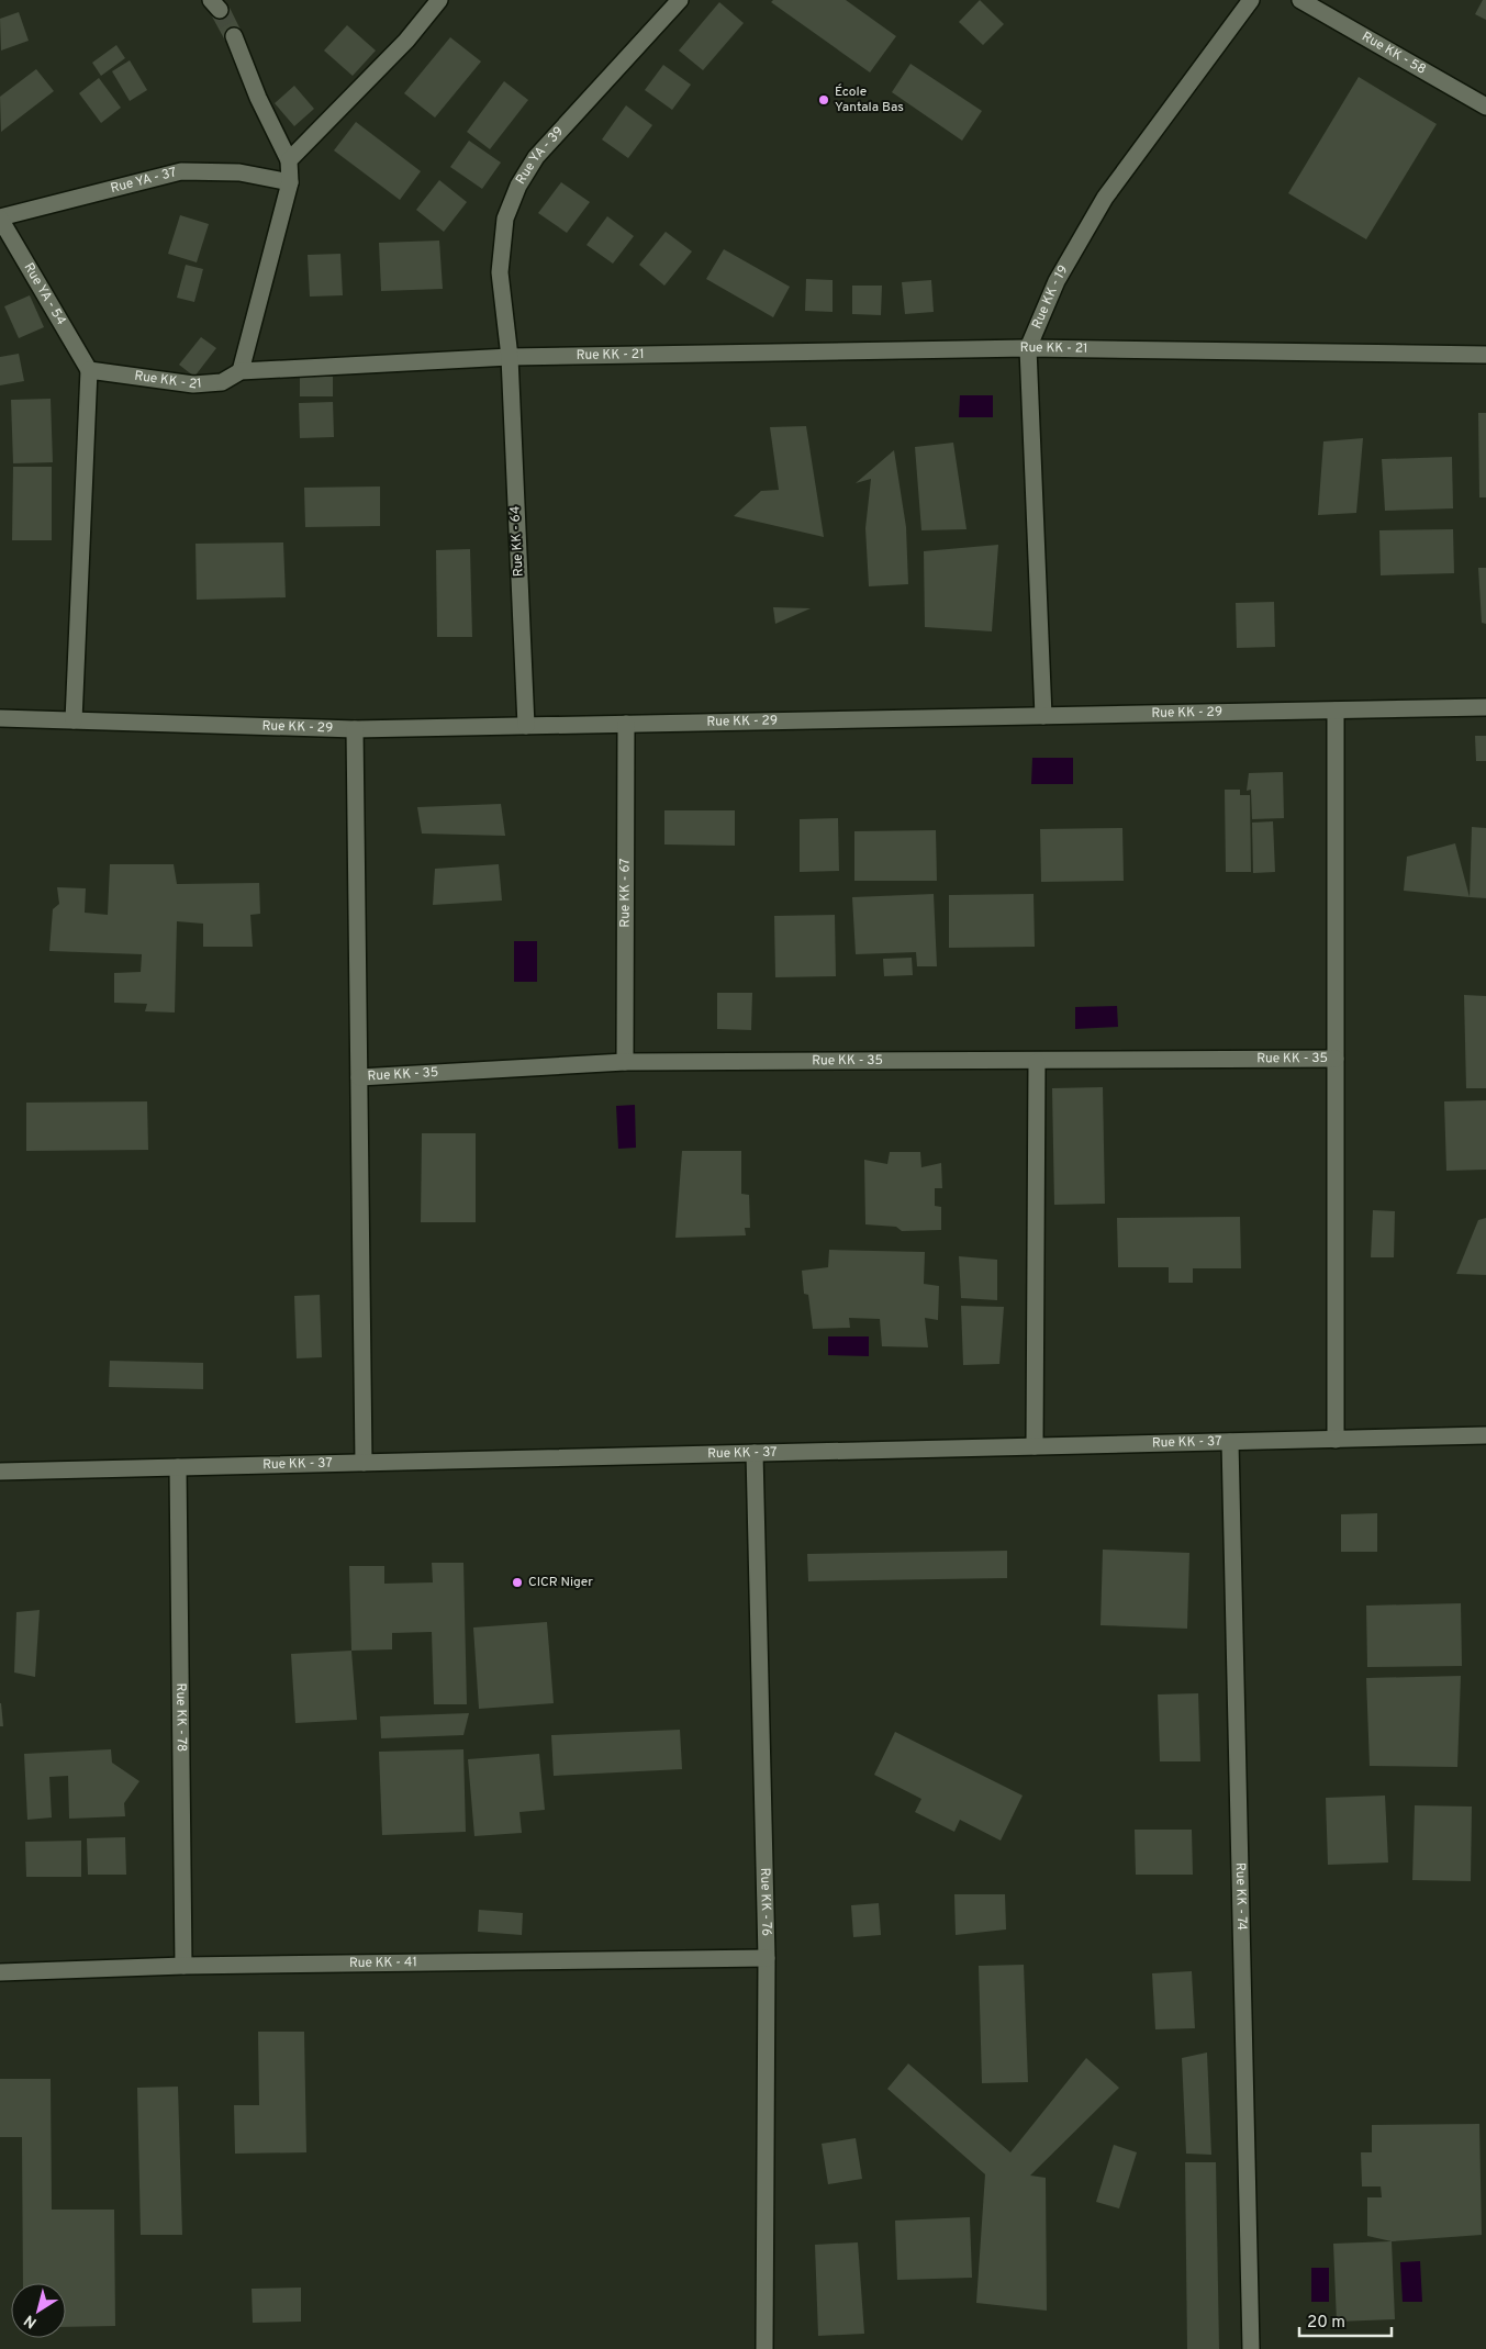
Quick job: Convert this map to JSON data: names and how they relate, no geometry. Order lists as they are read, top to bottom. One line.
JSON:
{"streets":{"street":["Rue KK - 58","Rue YA - 39","Rue YA - 37","Rue YA - 54","Rue KK - 19","Rue KK - 21","Rue KK - 64","Rue KK - 29","Rue KK - 67","Rue KK - 35","Rue KK - 37","Rue KK - 78","Rue KK - 74","Rue KK - 76","Rue KK - 41"]},"crossings":[["Rue YA - 39","Rue KK - 21"],["Rue YA - 39","Rue KK - 64"],["Rue YA - 37","Rue YA - 54"],["Rue YA - 54","Rue KK - 21"],["Rue KK - 19","Rue KK - 21"],["Rue KK - 19","Rue KK - 29"],["Rue KK - 21","Rue KK - 64"],["Rue KK - 64","Rue KK - 29"],["Rue KK - 29","Rue KK - 67"],["Rue KK - 67","Rue KK - 35"],["Rue KK - 37","Rue KK - 78"],["Rue KK - 37","Rue KK - 74"],["Rue KK - 37","Rue KK - 76"],["Rue KK - 78","Rue KK - 41"],["Rue KK - 76","Rue KK - 41"]],"places":["École Yantala Bas","CICR Niger"],"scale_bar":"20 m","north":"bottom left"}
